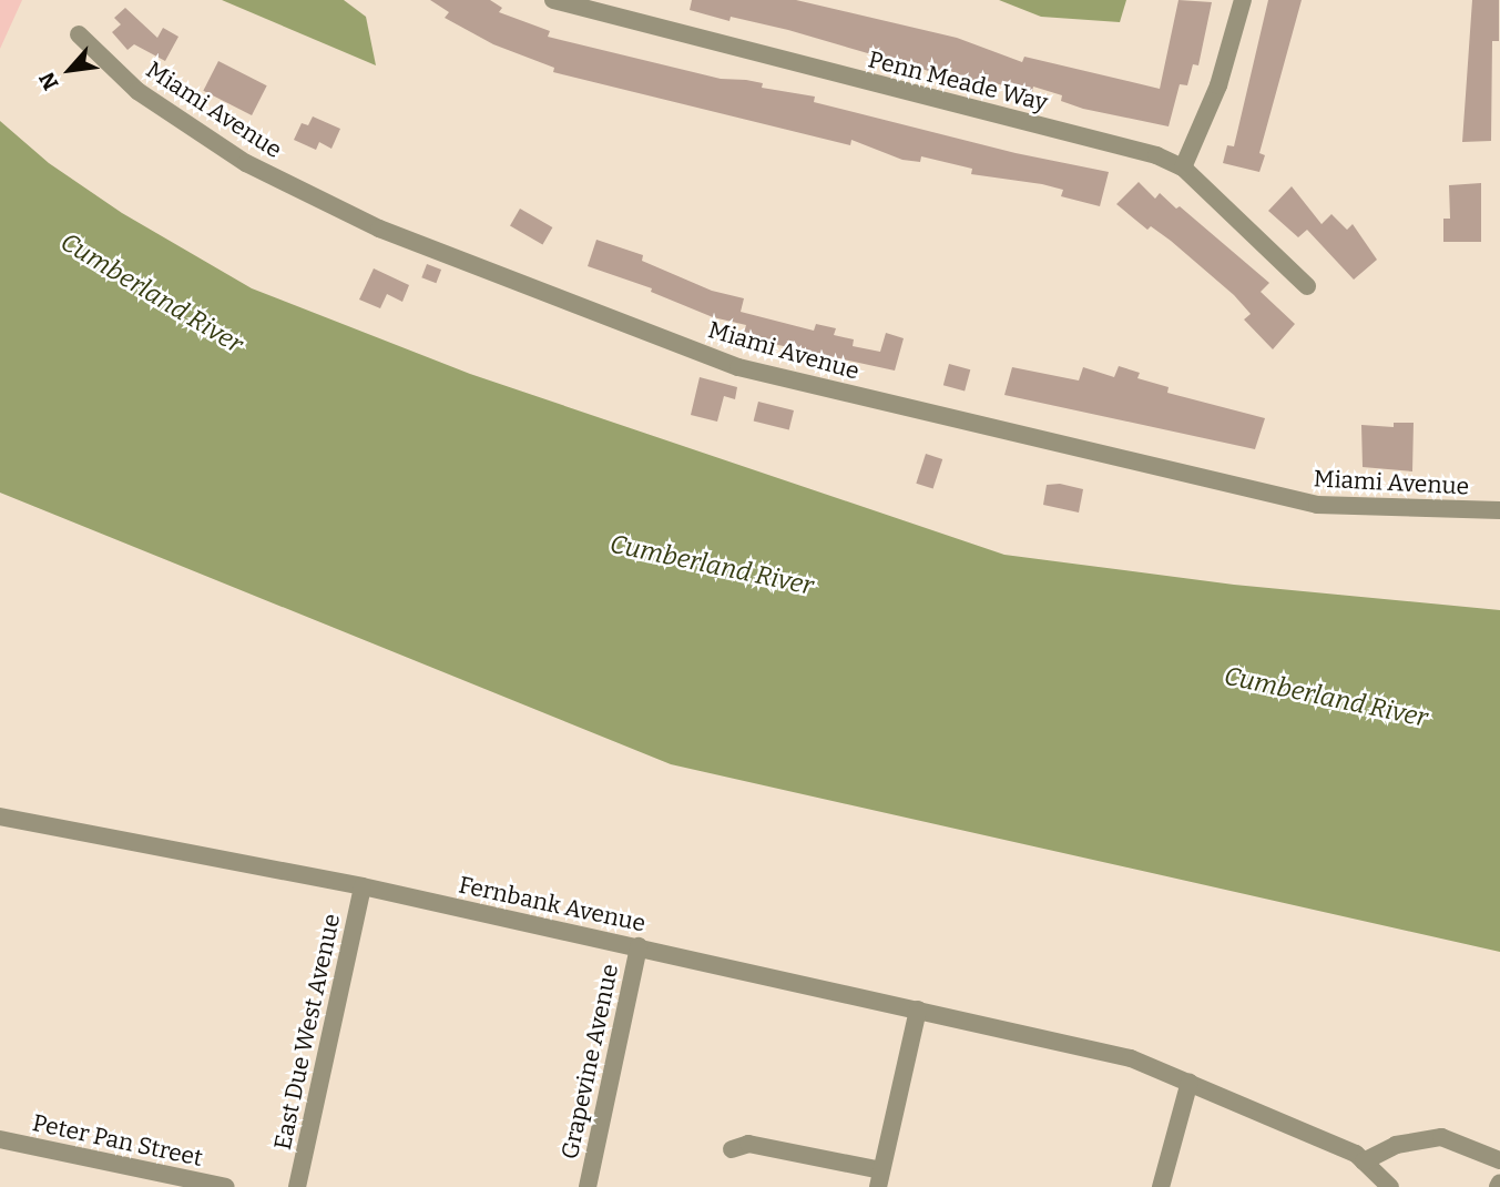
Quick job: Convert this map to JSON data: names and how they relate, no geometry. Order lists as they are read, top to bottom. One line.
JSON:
{"streets":{"street":["Penn Meade Way","Miami Avenue","Fernbank Avenue","East Due West Avenue","Grapevine Avenue","Peter Pan Street"]},"crossings":[["Fernbank Avenue","East Due West Avenue"],["Fernbank Avenue","Grapevine Avenue"]],"water":["Cumberland River"],"north":"bottom left"}
